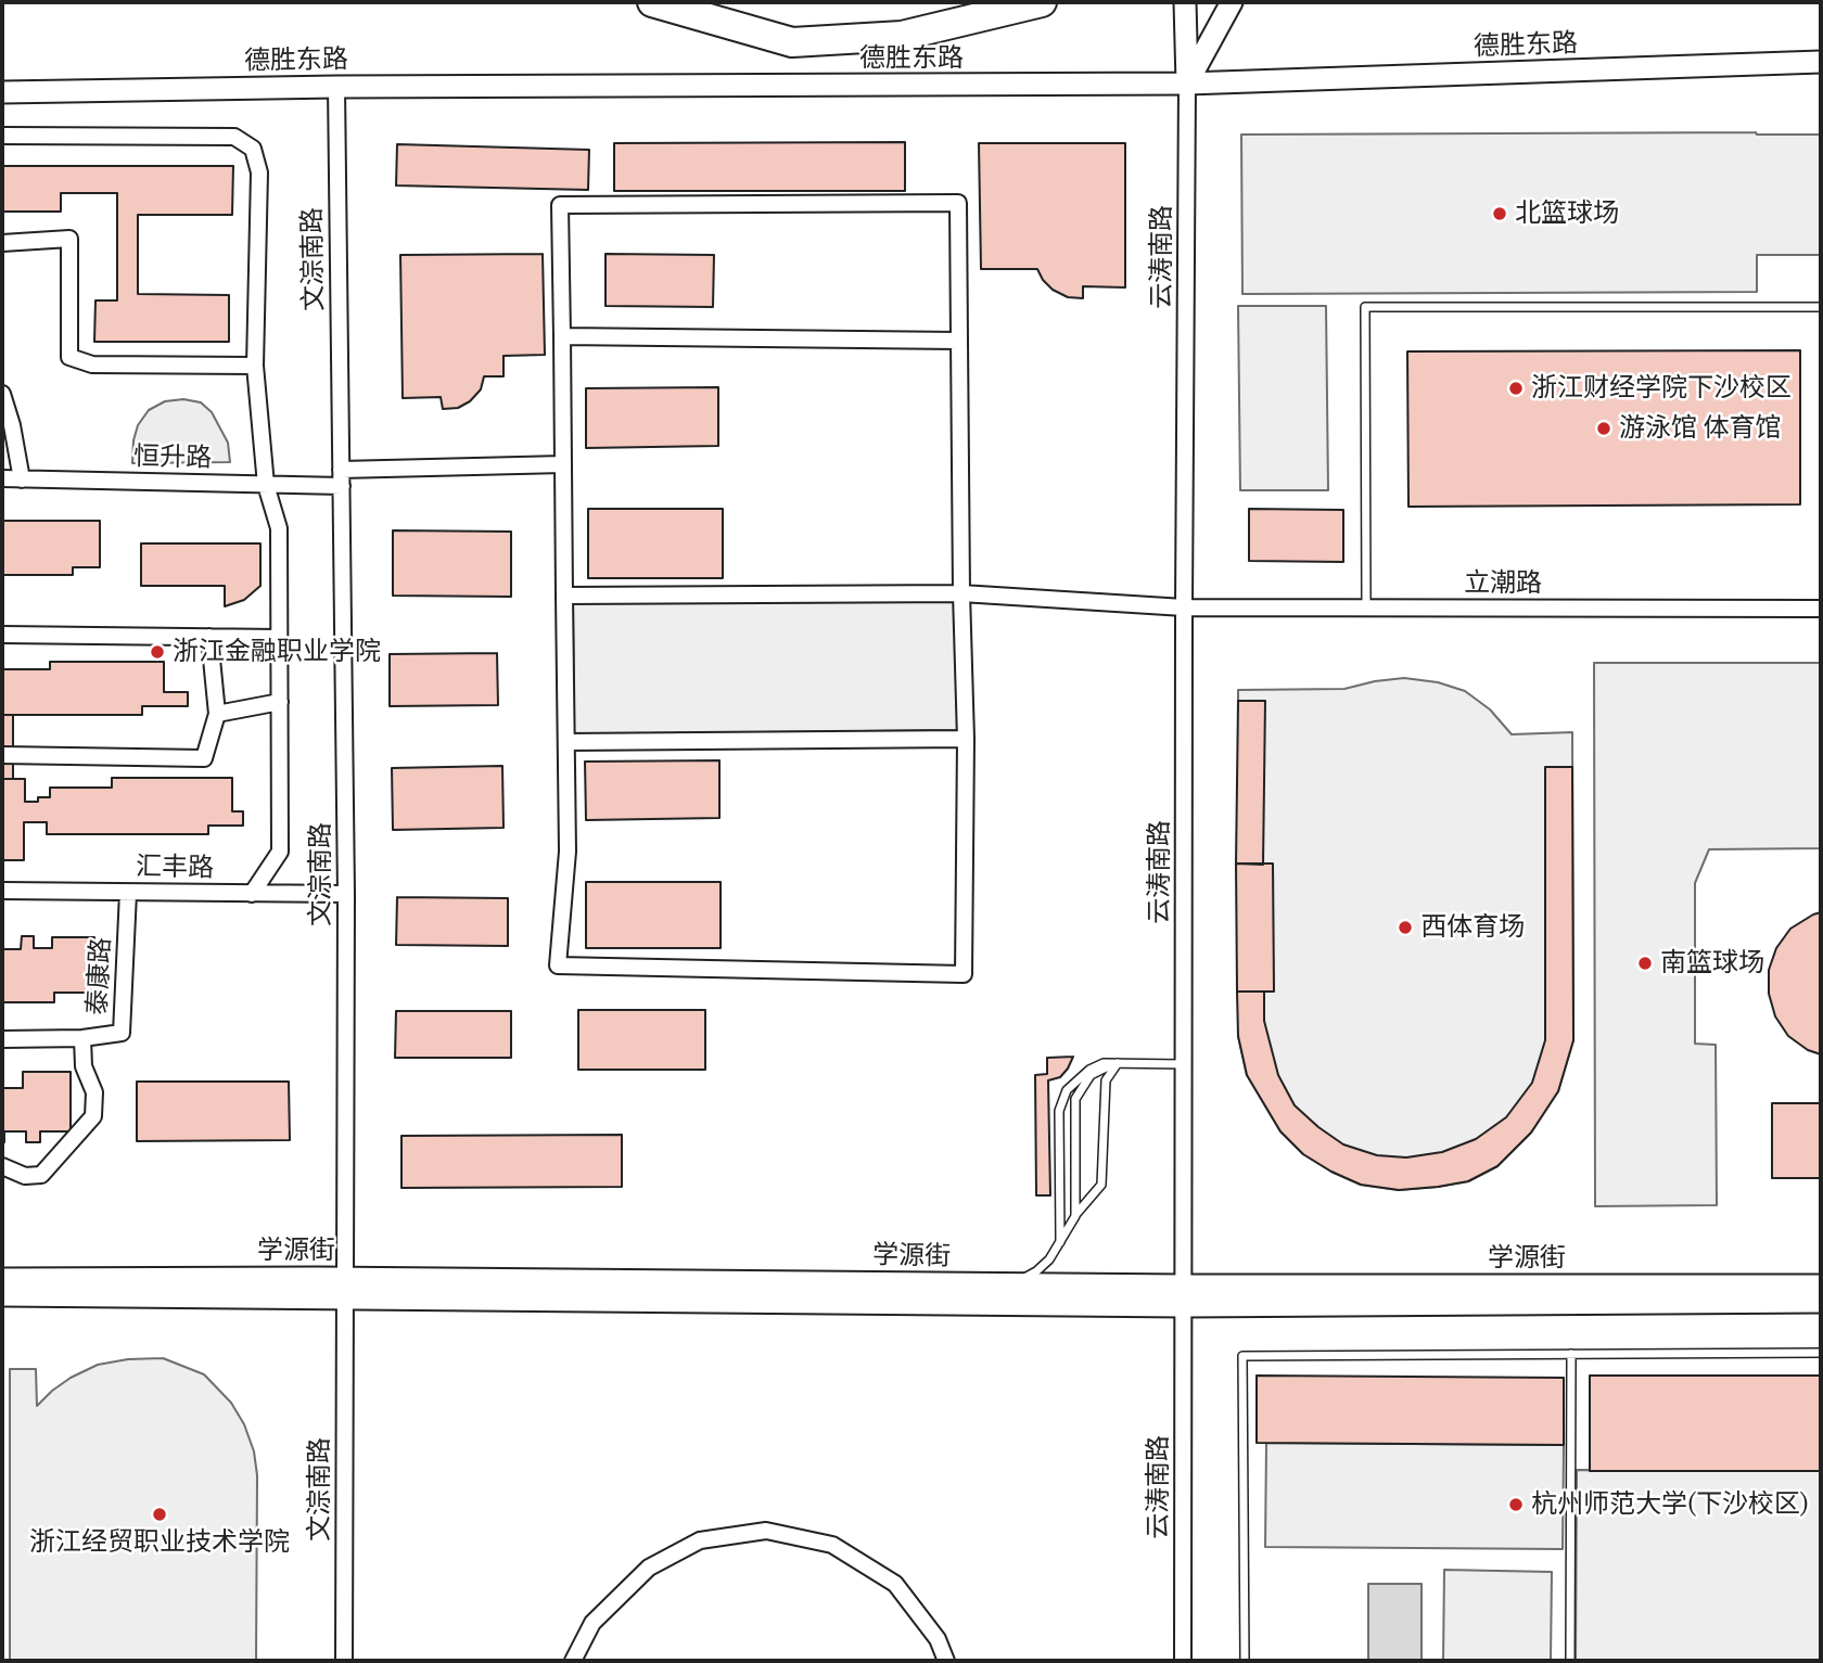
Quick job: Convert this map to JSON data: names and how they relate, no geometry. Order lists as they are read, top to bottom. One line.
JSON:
{"streets":{"main road":["德胜东路","学源街"],"street":["云涛南路","文淙南路","恒升路","立潮路","汇丰路","泰康路"]},"crossings":[["德胜东路","云涛南路"],["德胜东路","文淙南路"],["云涛南路","立潮路"],["云涛南路","学源街"],["文淙南路","恒升路"],["文淙南路","汇丰路"],["文淙南路","学源街"],["汇丰路","泰康路"]],"places":["北篮球场","浙江财经学院下沙校区","游泳馆 体育馆","浙江金融职业学院","西体育场","南篮球场","杭州师范大学(下沙校区)","浙江经贸职业技术学院"]}
